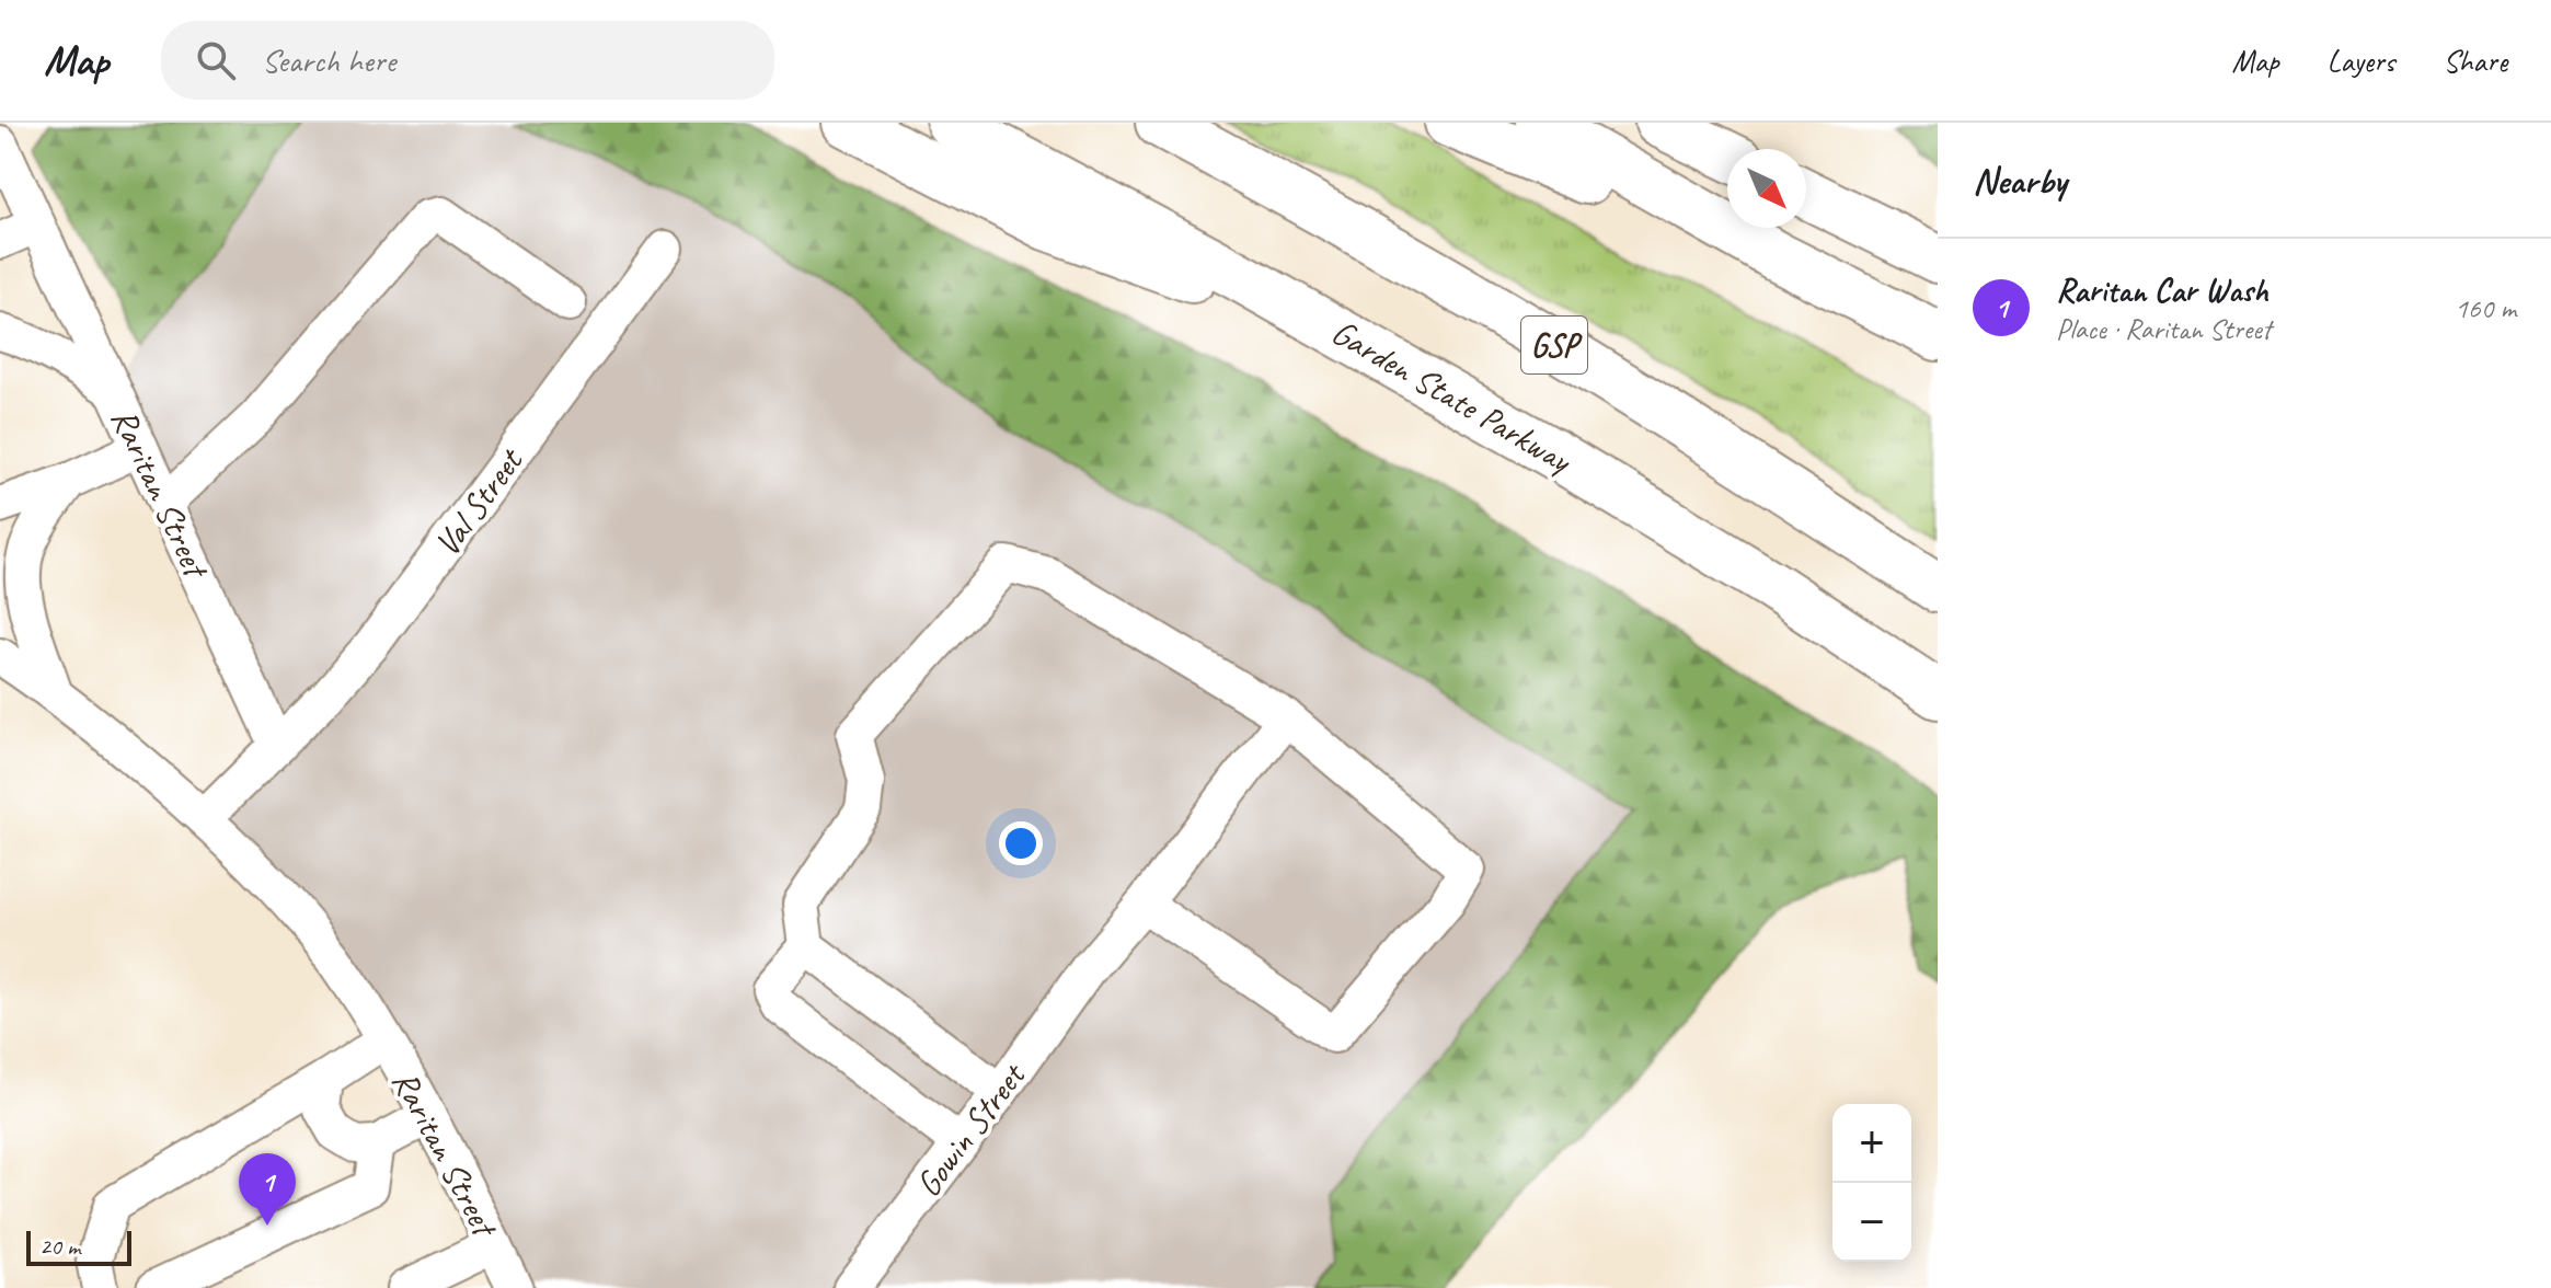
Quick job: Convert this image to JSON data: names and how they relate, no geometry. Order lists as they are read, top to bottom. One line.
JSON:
{"streets":{"highway":["GSP","Garden State Parkway"],"street":["Raritan Street","Val Street","Gowin Street"]},"crossings":[["Raritan Street","Val Street"]],"scale_bar":"20 m","north":"bottom right","page":{"header":"Map","search":"Search here","nav":["Map","Layers","Share"],"heading":"Nearby","list":[{"mark":"1","name":"Raritan Car Wash","note":"Place · Raritan Street","value":"160 m"}],"map_buttons":["+","−"],"pins":"1","scale":"20 m"}}
